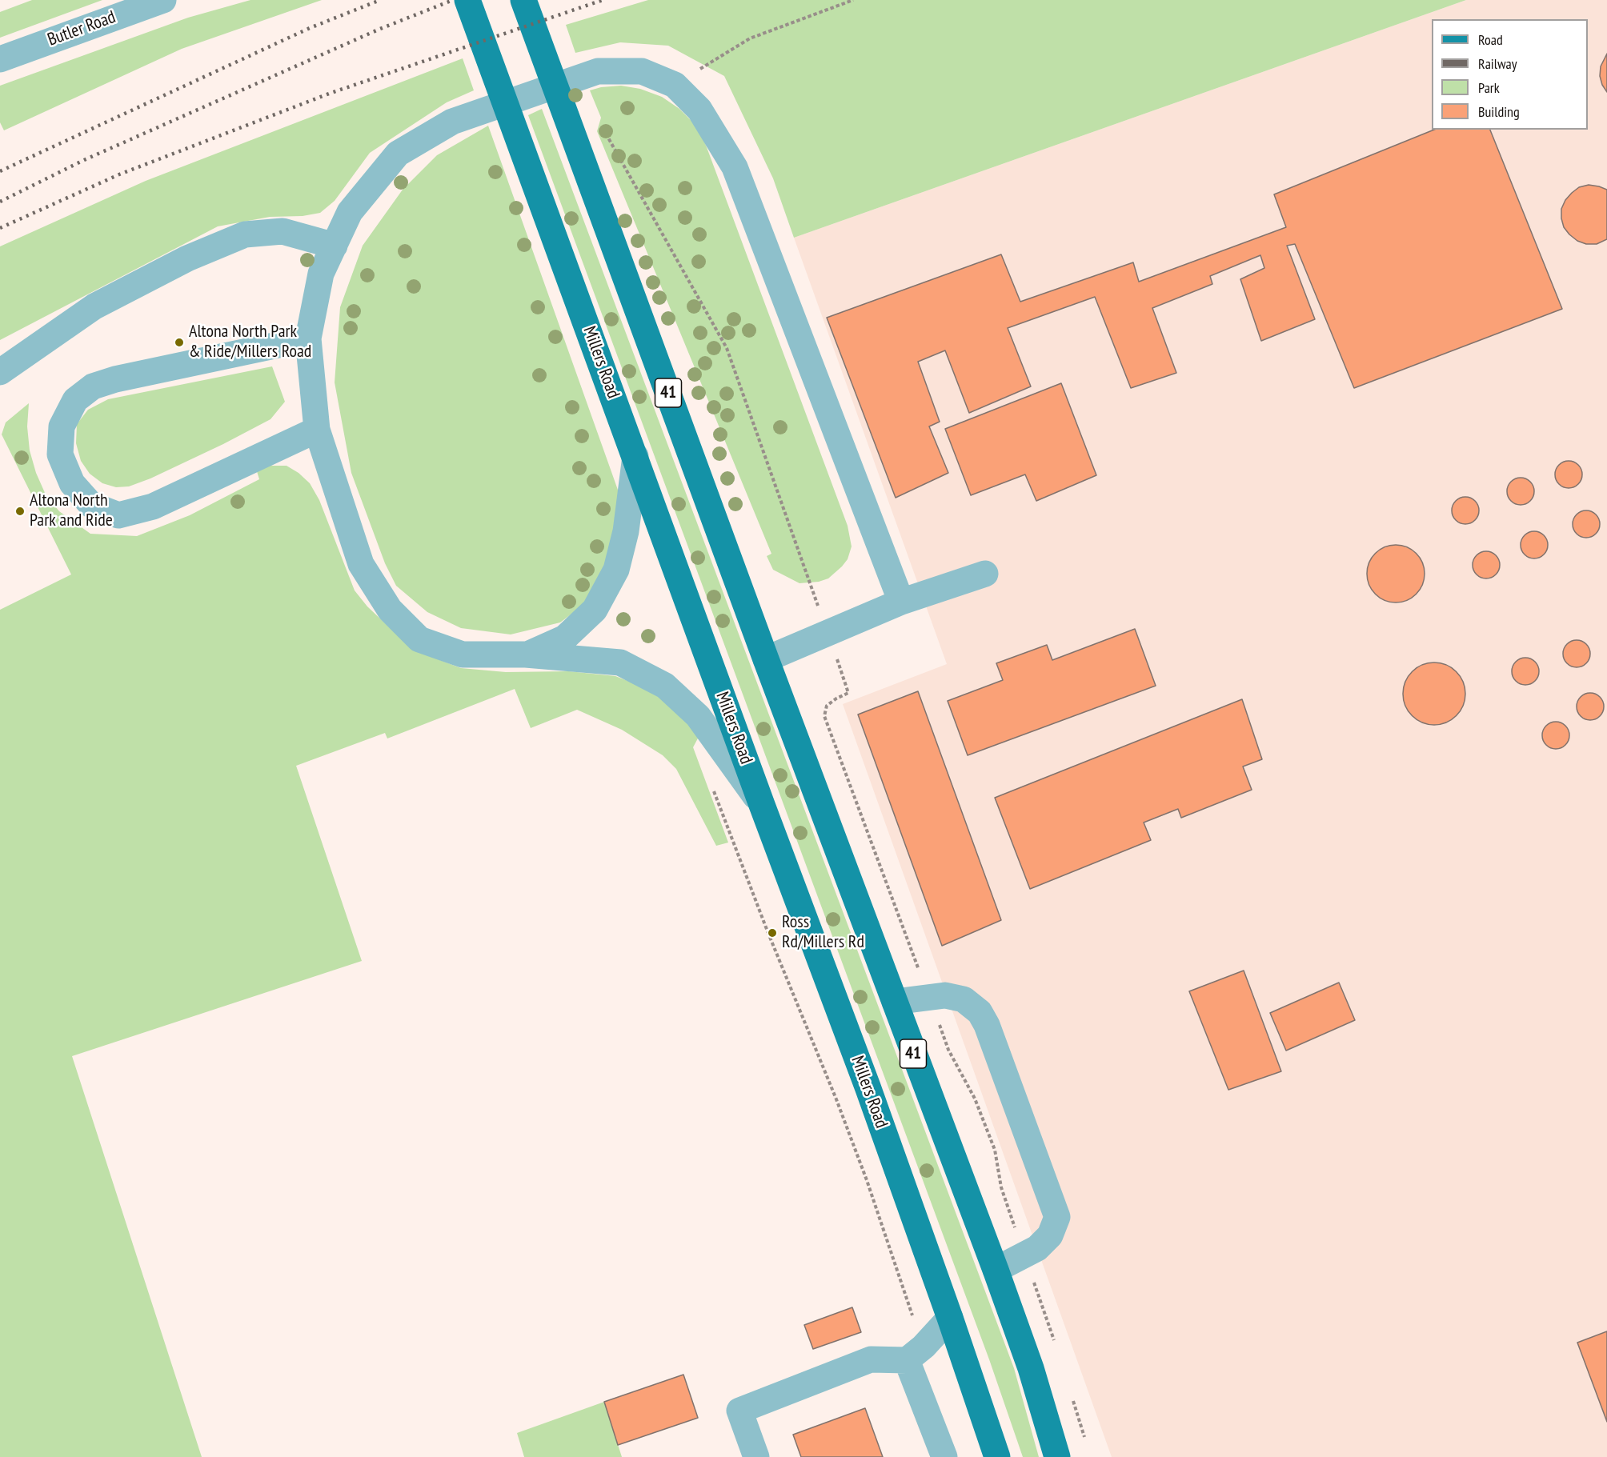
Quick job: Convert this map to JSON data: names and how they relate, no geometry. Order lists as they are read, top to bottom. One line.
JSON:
{"streets":{"main road":["Millers Road","41"],"street":["Butler Road"]},"places":["Altona North Park & Ride/Millers Road","Altona North Park and Ride","Ross Rd/Millers Rd"],"legend":["Road","Railway","Park","Building"]}
